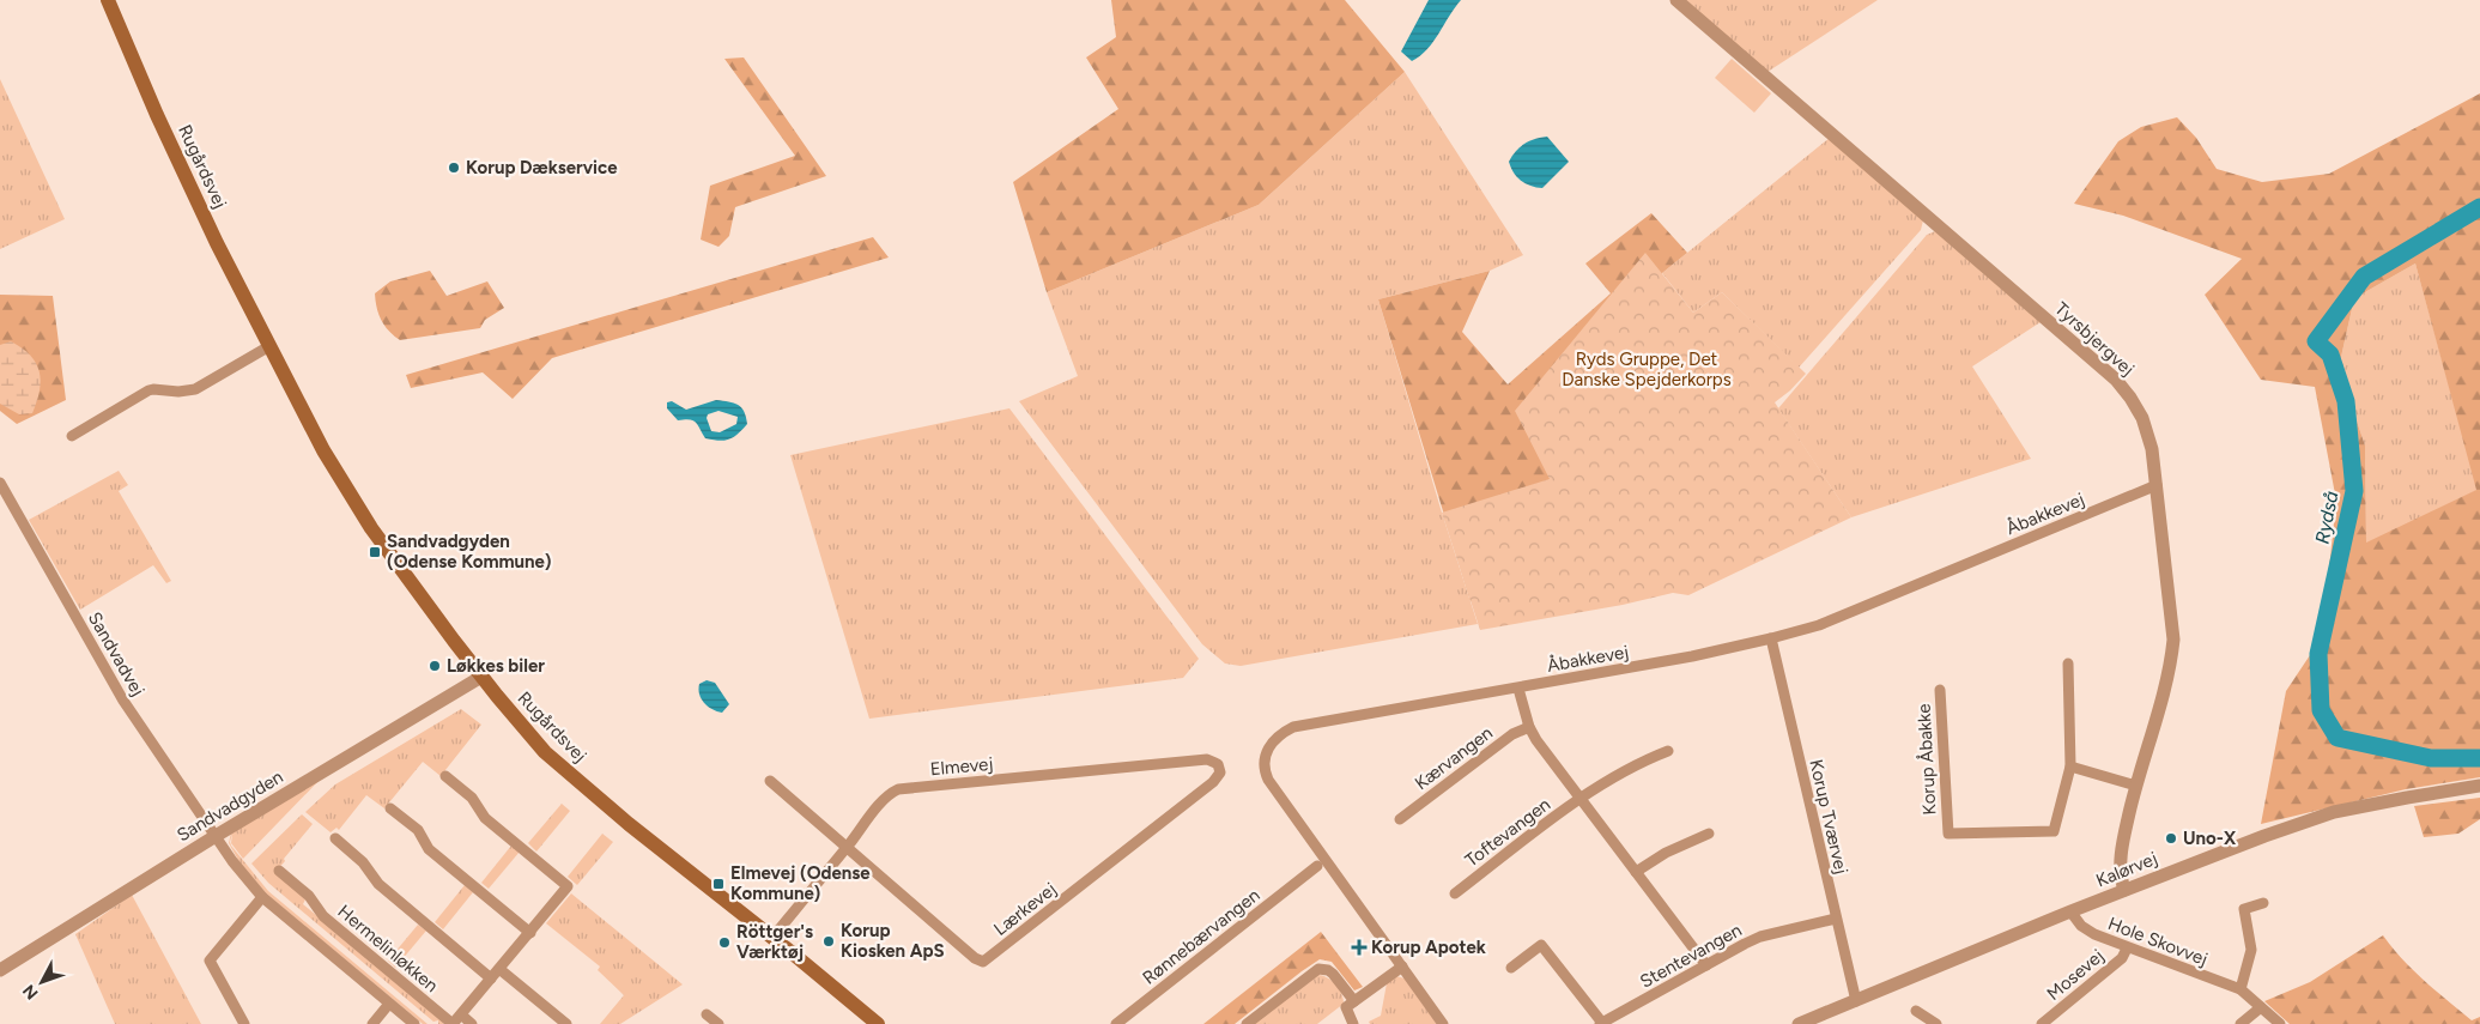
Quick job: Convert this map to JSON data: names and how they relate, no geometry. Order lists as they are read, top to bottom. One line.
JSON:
{"streets":{"main road":["Rugårdsvej"],"street":["Tyrsbjergvej","Åbakkevej","Sandvadvej","Kærvangen","Korup Åbakke","Elmevej","Sandvadgyden","Korup Tværvej","Toftevangen","Kalørvej","Lærkevej","Rønnebærvangen","Hole Skovvej","Hermelinløkken","Stentevangen","Mosevej"]},"crossings":[["Rugårdsvej","Elmevej"],["Rugårdsvej","Sandvadgyden"],["Tyrsbjergvej","Åbakkevej"],["Tyrsbjergvej","Kalørvej"],["Åbakkevej","Korup Tværvej"],["Sandvadvej","Sandvadgyden"],["Elmevej","Lærkevej"],["Korup Tværvej","Kalørvej"],["Korup Tværvej","Stentevangen"],["Kalørvej","Hole Skovvej"],["Hole Skovvej","Mosevej"]],"water":["Rydså"],"parks":["Ryds Gruppe, Det Danske Spejderkorps"],"places":{"other":["Korup Dækservice","Løkkes biler","Uno-X","Korup Kiosken ApS","Röttger's Værktøj"],"transit":["Sandvadgyden (Odense Kommune)","Elmevej (Odense Kommune)"],"health":["Korup Apotek"]},"north":"bottom left"}
